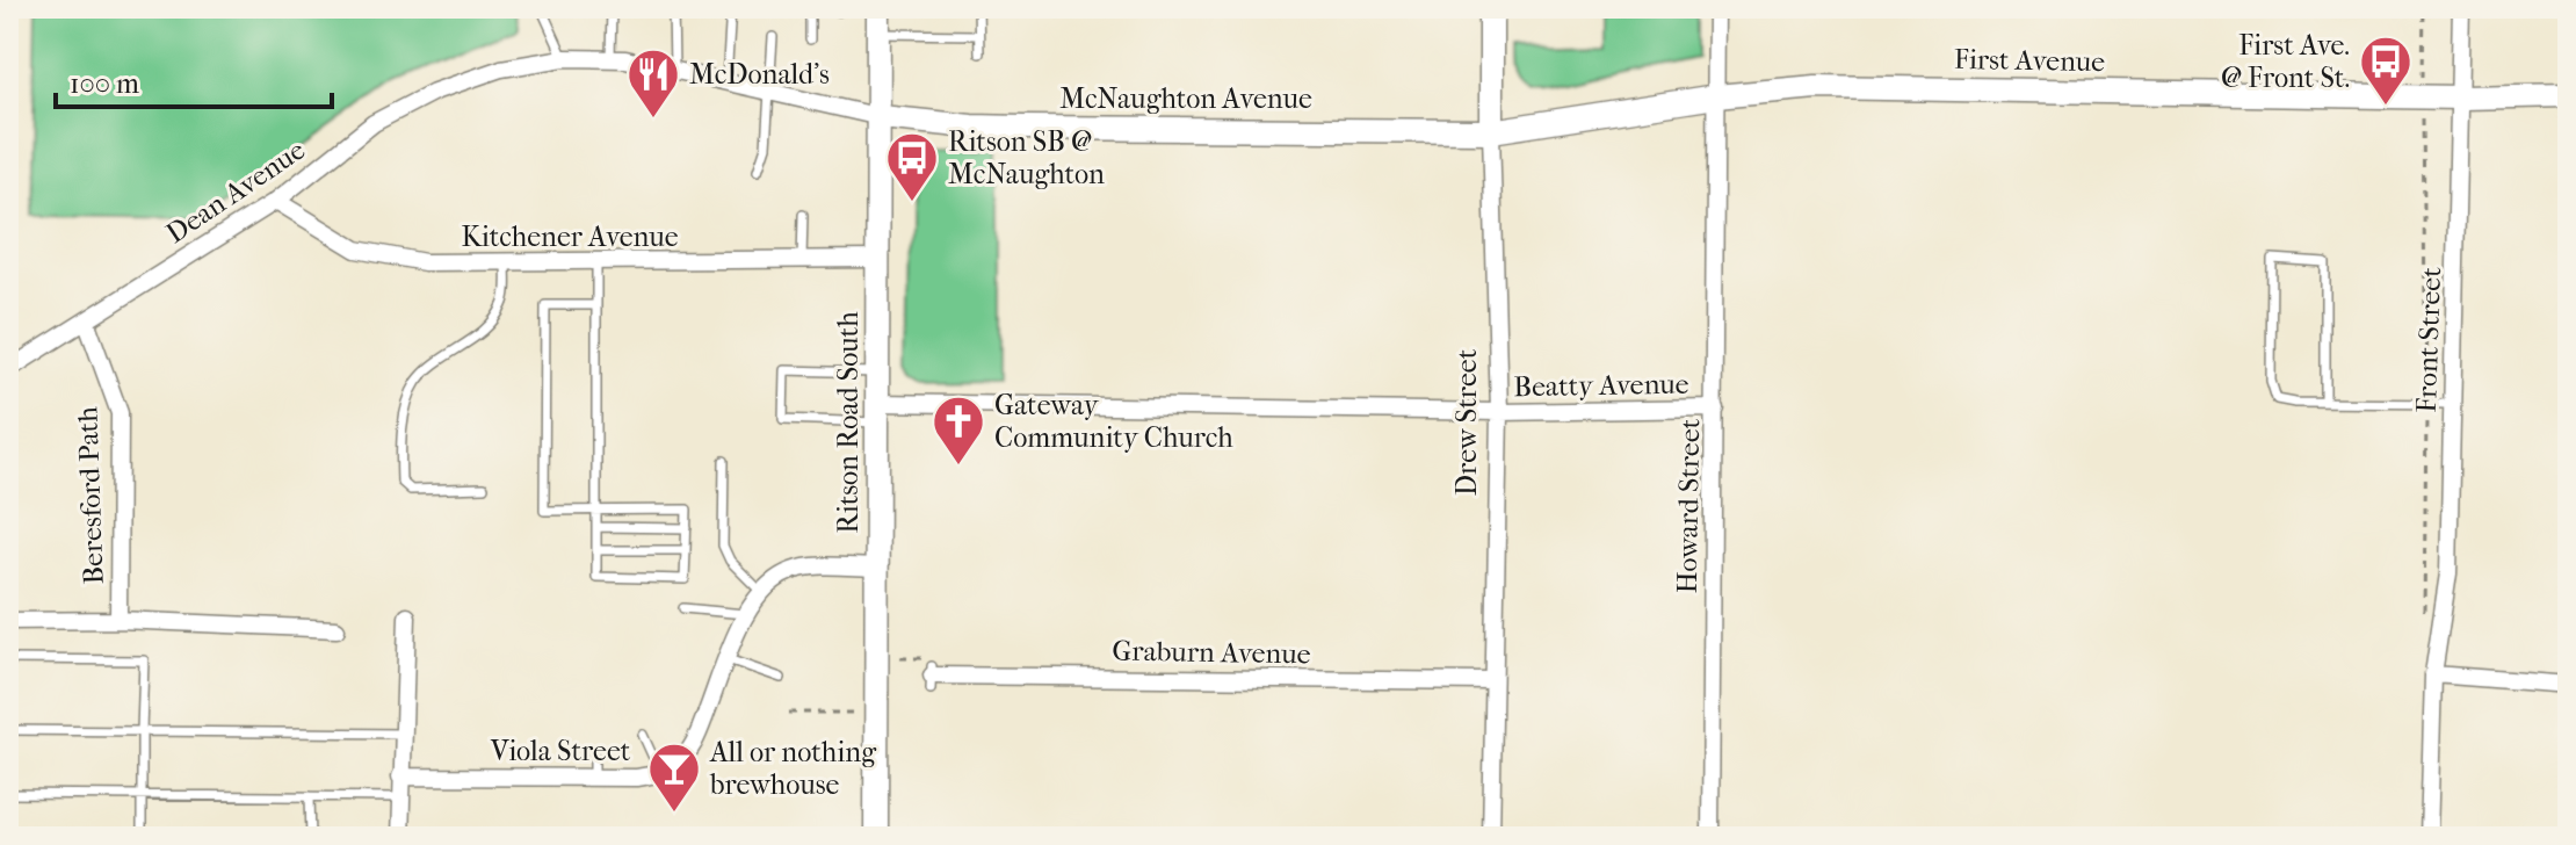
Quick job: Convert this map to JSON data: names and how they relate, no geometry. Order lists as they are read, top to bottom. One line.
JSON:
{"streets":{"main road":["First Avenue","McNaughton Avenue","Ritson Road South","Drew Street"],"street":["Dean Avenue","Kitchener Avenue","Front Street","Beatty Avenue","Beresford Path","Howard Street","Graburn Avenue","Viola Street"]},"crossings":[["First Avenue","McNaughton Avenue"],["First Avenue","Front Street"],["First Avenue","Drew Street"],["First Avenue","Howard Street"],["McNaughton Avenue","Dean Avenue"],["McNaughton Avenue","Ritson Road South"],["McNaughton Avenue","Drew Street"],["Dean Avenue","Kitchener Avenue"],["Dean Avenue","Ritson Road South"],["Dean Avenue","Beresford Path"],["Kitchener Avenue","Ritson Road South"],["Beatty Avenue","Ritson Road South"],["Beatty Avenue","Drew Street"],["Beatty Avenue","Howard Street"],["Ritson Road South","Viola Street"],["Drew Street","Graburn Avenue"]],"places":{"bus stop":["First Ave. @ Front St.","Ritson SB @ McNaughton"],"restaurant":["McDonald's"],"church":["Gateway Community Church"],"bar":["All or nothing brewhouse"]},"scale_bar":"100 m"}
